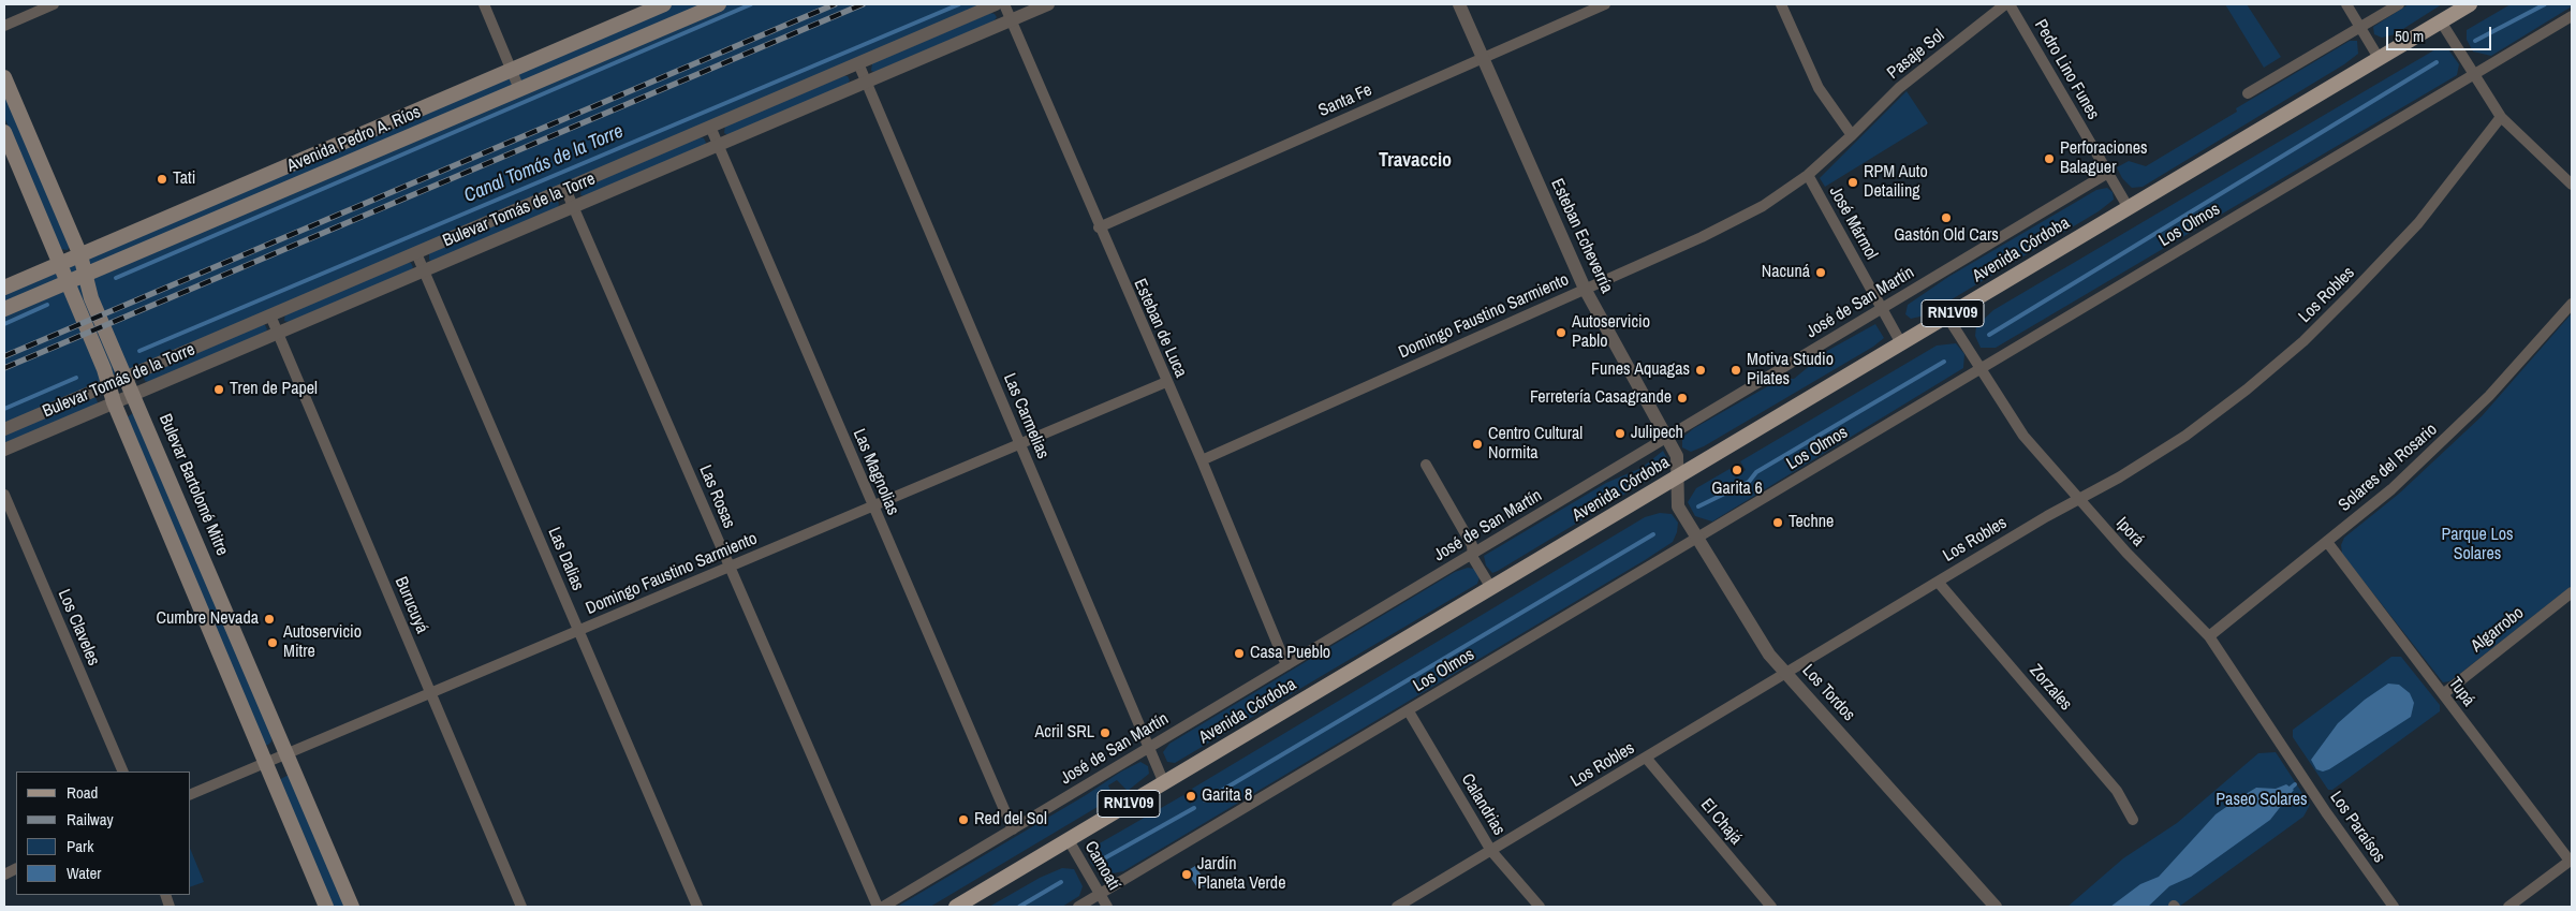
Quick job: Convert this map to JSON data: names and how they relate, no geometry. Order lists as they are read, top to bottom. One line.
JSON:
{"streets":{"main road":["Avenida Pedro A. Ríos","Avenida Córdoba","RN1V09","Bulevar Bartolomé Mitre"],"street":["Pasaje Sol","Pedro Lino Funes","Santa Fe","Bulevar Tomás de la Torre","José Mármol","Los Olmos","Esteban Echeverría","Los Robles","José de San Martín","Domingo Faustino Sarmiento","Esteban de Luca","Las Carmelias","Solares del Rosario","Las Magnolias","Las Rosas","Iporá","Las Dalias","Burucuyá","Los Claveles","Algarrobo","Zorzales","Tupá","Los Tordos","Calandrias","El Chajá","Los Paraísos","Camoatí"]},"crossings":[["Pasaje Sol","Domingo Faustino Sarmiento"],["Pedro Lino Funes","Avenida Córdoba"],["Pedro Lino Funes","José de San Martín"],["Santa Fe","Esteban Echeverría"],["Santa Fe","Esteban de Luca"],["Avenida Pedro A. Ríos","Bulevar Bartolomé Mitre"],["Bulevar Tomás de la Torre","Esteban de Luca"],["Bulevar Tomás de la Torre","Las Carmelias"],["Bulevar Tomás de la Torre","Las Magnolias"],["Bulevar Tomás de la Torre","Bulevar Bartolomé Mitre"],["Bulevar Tomás de la Torre","Las Rosas"],["Bulevar Tomás de la Torre","Las Dalias"],["Bulevar Tomás de la Torre","Burucuyá"],["José Mármol","Avenida Córdoba"],["José Mármol","José de San Martín"],["José Mármol","Domingo Faustino Sarmiento"],["Los Olmos","Iporá"],["Los Olmos","Los Tordos"],["Los Olmos","Calandrias"],["Los Olmos","Camoatí"],["Esteban Echeverría","Avenida Córdoba"],["Esteban Echeverría","José de San Martín"],["Esteban Echeverría","Domingo Faustino Sarmiento"],["Esteban Echeverría","Los Tordos"],["Avenida Córdoba","Las Carmelias"],["Avenida Córdoba","Iporá"],["Avenida Córdoba","Los Tordos"],["Avenida Córdoba","Camoatí"],["Los Robles","Iporá"],["Los Robles","Zorzales"],["Los Robles","Los Tordos"],["Los Robles","Calandrias"],["Los Robles","El Chajá"],["José de San Martín","Esteban de Luca"],["José de San Martín","Las Carmelias"],["José de San Martín","Las Magnolias"],["Domingo Faustino Sarmiento","Esteban de Luca"],["Domingo Faustino Sarmiento","Las Carmelias"],["Domingo Faustino Sarmiento","Las Magnolias"],["Domingo Faustino Sarmiento","Bulevar Bartolomé Mitre"],["Domingo Faustino Sarmiento","Las Rosas"],["Domingo Faustino Sarmiento","Las Dalias"],["Domingo Faustino Sarmiento","Burucuyá"],["Solares del Rosario","Iporá"],["Solares del Rosario","Tupá"],["Iporá","Los Paraísos"],["Algarrobo","Tupá"]],"districts":["Travaccio"],"water":["Canal Tomás de la Torre"],"parks":["Parque Los Solares","Paseo Solares"],"places":["Perforaciones Balaguer","Tati","RPM Auto Detailing","Gastón Old Cars","Nacuná","Autoservicio Pablo","Funes Aquagas","Motiva Studio Pilates","Tren de Papel","Ferretería Casagrande","Julipech","Centro Cultural Normita","Garita 6","Techne","Cumbre Nevada","Autoservicio Mitre","Casa Pueblo","Acril SRL","Garita 8","Red del Sol","Jardín Planeta Verde"],"legend":["Road","Railway","Park","Water"],"scale_bar":"50 m"}
